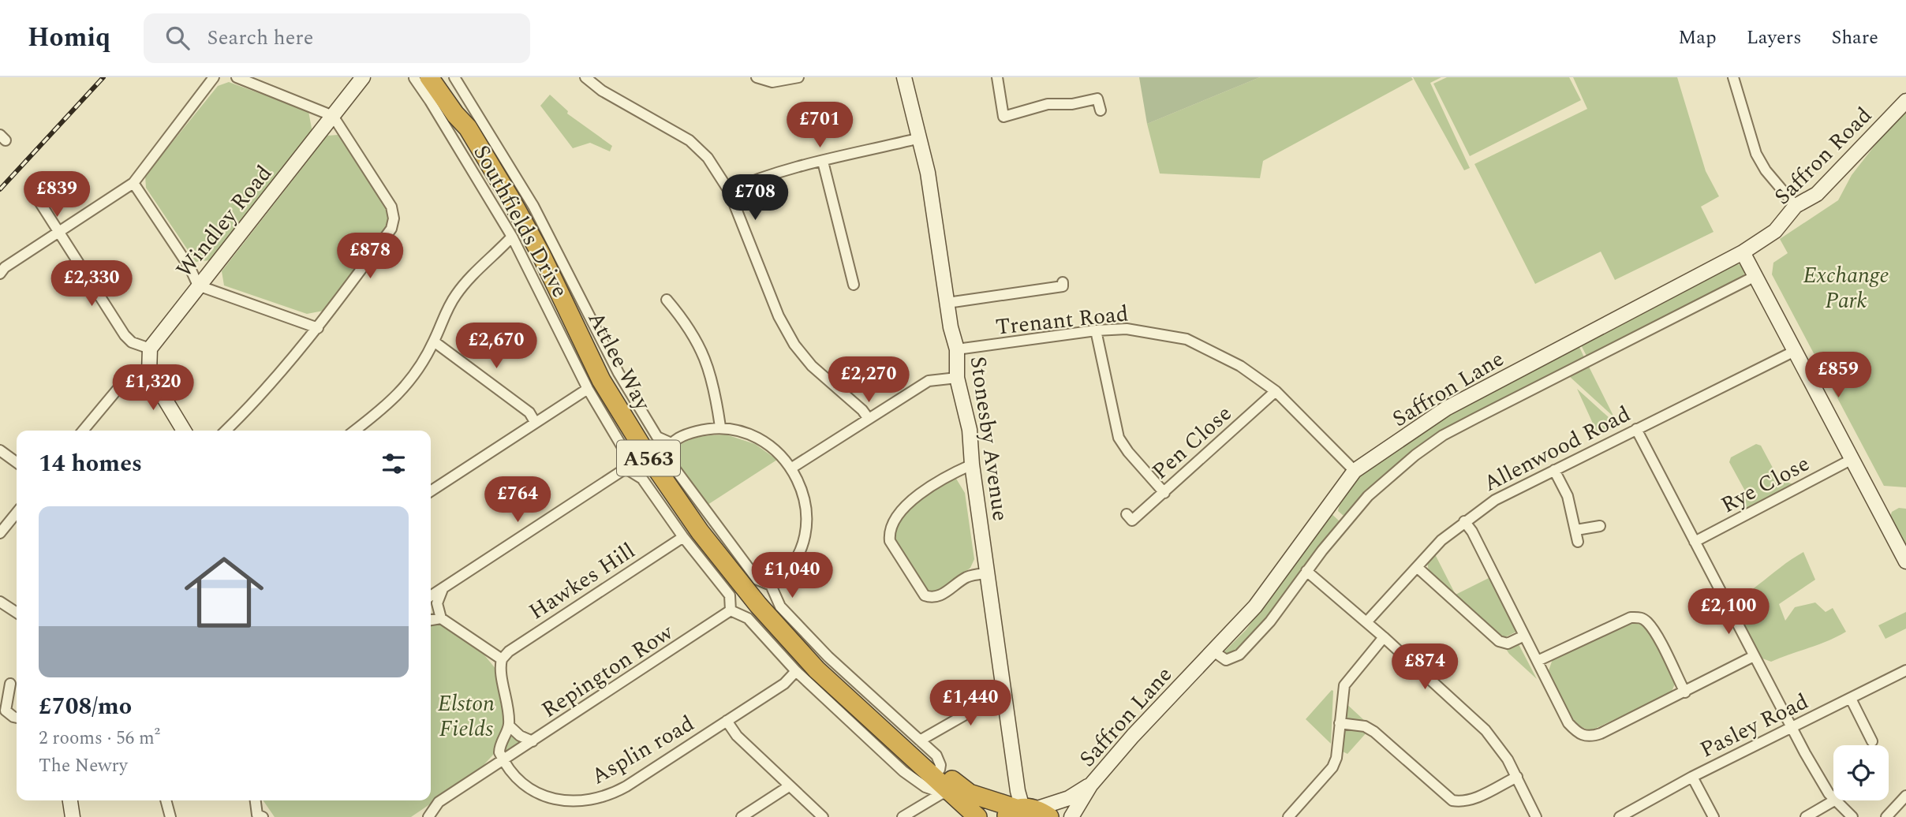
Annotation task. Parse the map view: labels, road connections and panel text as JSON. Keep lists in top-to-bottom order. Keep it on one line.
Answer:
{"streets":{"highway":["Attlee Way","A563"],"main road":["Saffron Road","Windley Road","Saffron Lane","Stonesby Avenue"],"street":["Southfields Drive","Trenant Road","Pen Close","Allenwood Road","Rye Close","Hawkes Hill","Repington Row","Pasley Road","Asplin road"]},"crossings":[["Saffron Road","Saffron Lane"],["Southfields Drive","Attlee Way"],["Trenant Road","Saffron Lane"],["Trenant Road","Stonesby Avenue"],["Trenant Road","Pen Close"],["Attlee Way","Saffron Lane"],["Attlee Way","Stonesby Avenue"],["Saffron Lane","Stonesby Avenue"],["Repington Row","Asplin road"]],"parks":["Exchange Park","Elston Fields"],"page":{"header":"Homiq","search":"Search here","nav":["Map","Layers","Share"],"price":["£701","£839","£708","£878","£2,330","£2,670","£859","£2,270","£1,320","£764","£1,040","£2,100","£874","£1,440"],"heading":"14 homes","list":[{"name":"£708/mo","note":"2 rooms · 56 m² · The Newry"}]}}
